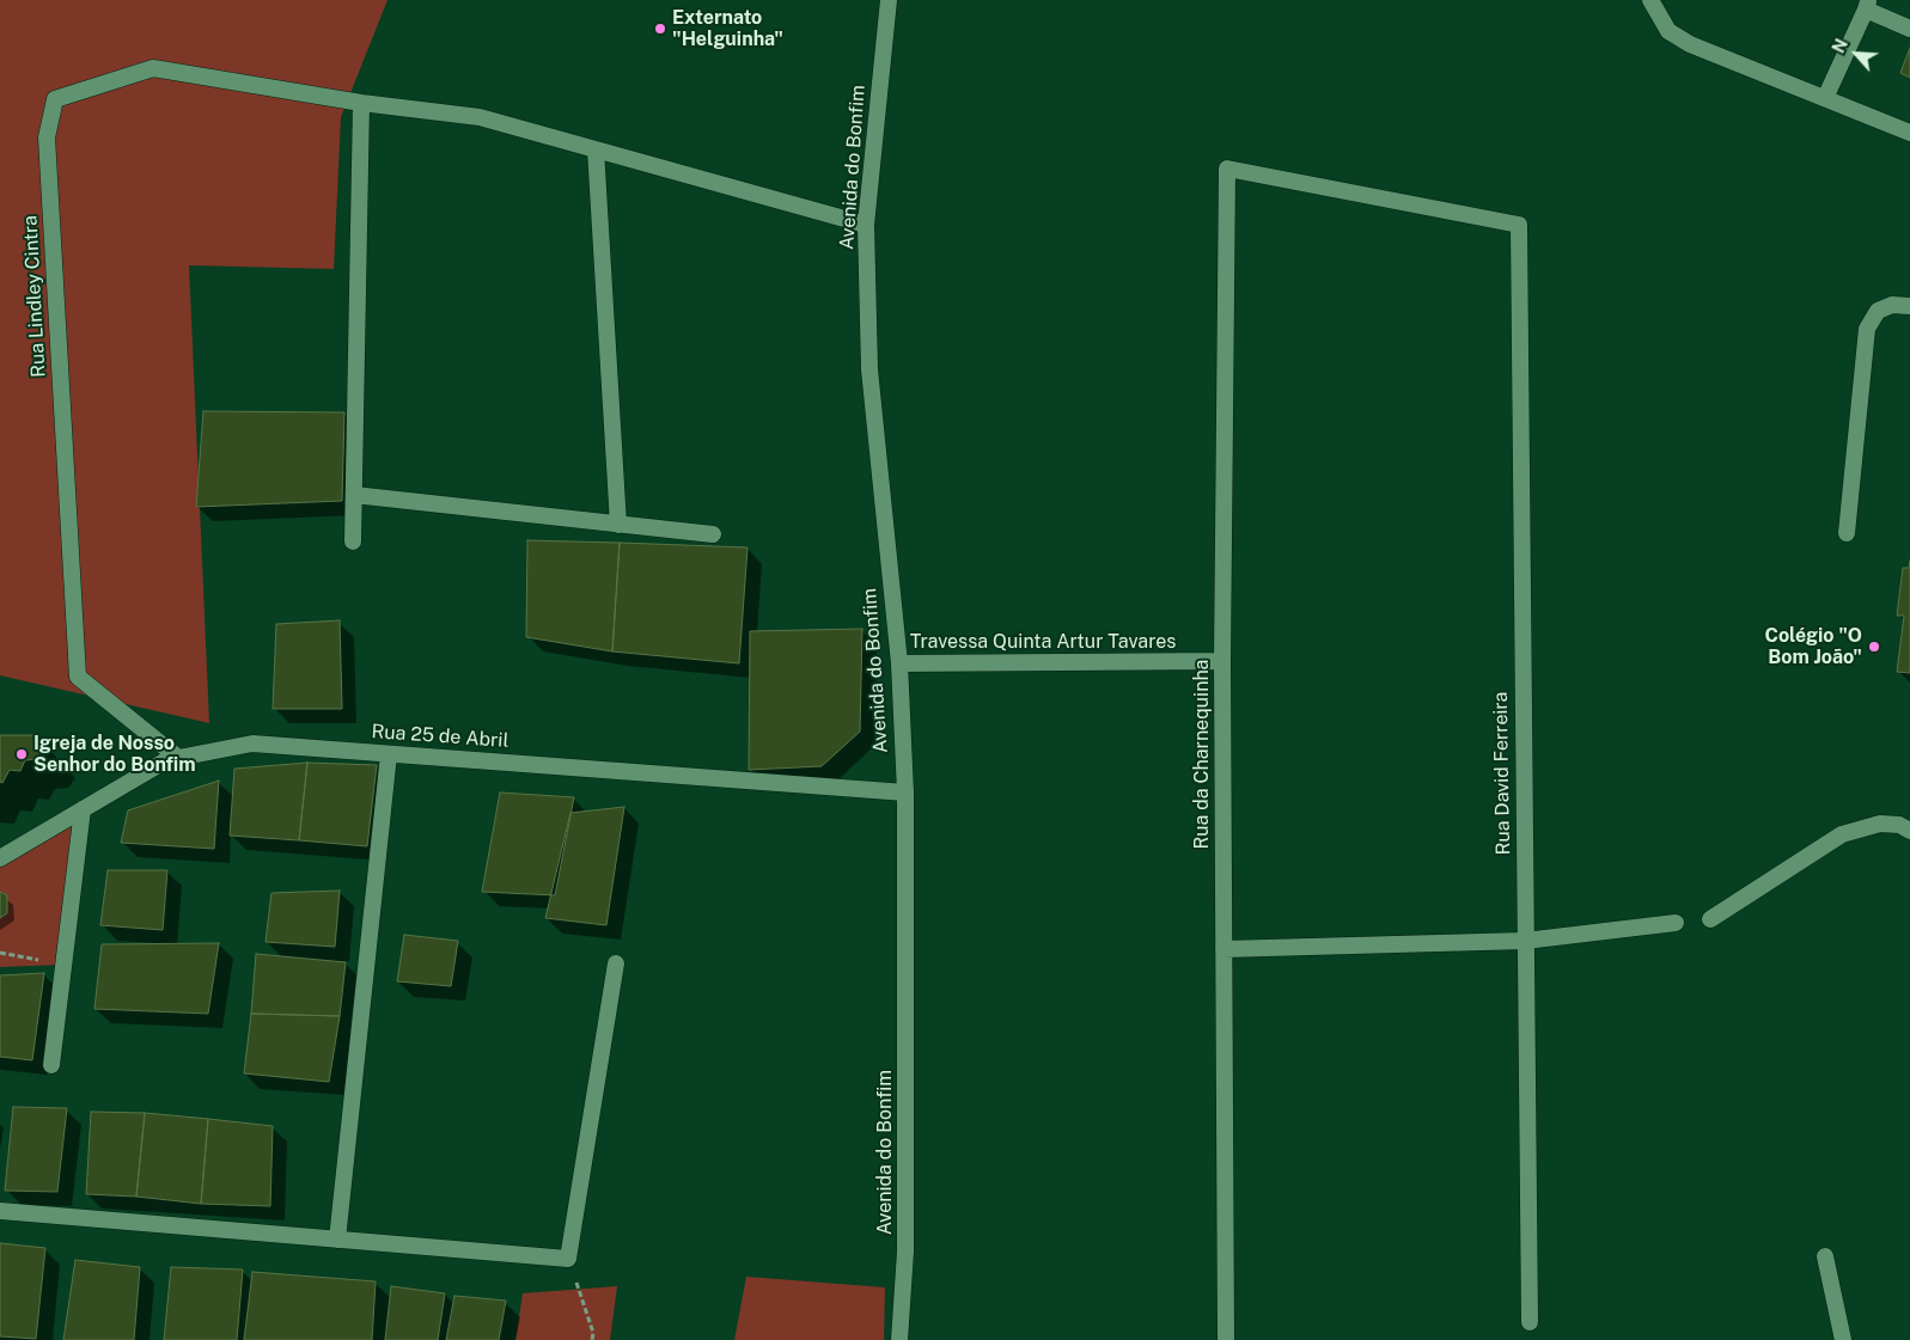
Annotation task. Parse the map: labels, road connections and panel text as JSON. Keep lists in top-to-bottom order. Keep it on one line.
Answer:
{"streets":{"street":["Avenida do Bonfim","Rua Lindley Cintra","Travessa Quinta Artur Tavares","Rua 25 de Abril","Rua da Charnequinha","Rua David Ferreira"]},"crossings":[["Avenida do Bonfim","Travessa Quinta Artur Tavares"],["Avenida do Bonfim","Rua 25 de Abril"],["Rua Lindley Cintra","Rua 25 de Abril"],["Travessa Quinta Artur Tavares","Rua da Charnequinha"],["Rua da Charnequinha","Rua David Ferreira"]],"places":["Externato \"Helguinha\"","Colégio \"O Bom João\"","Igreja de Nosso Senhor do Bonfim"],"north":"top left"}
